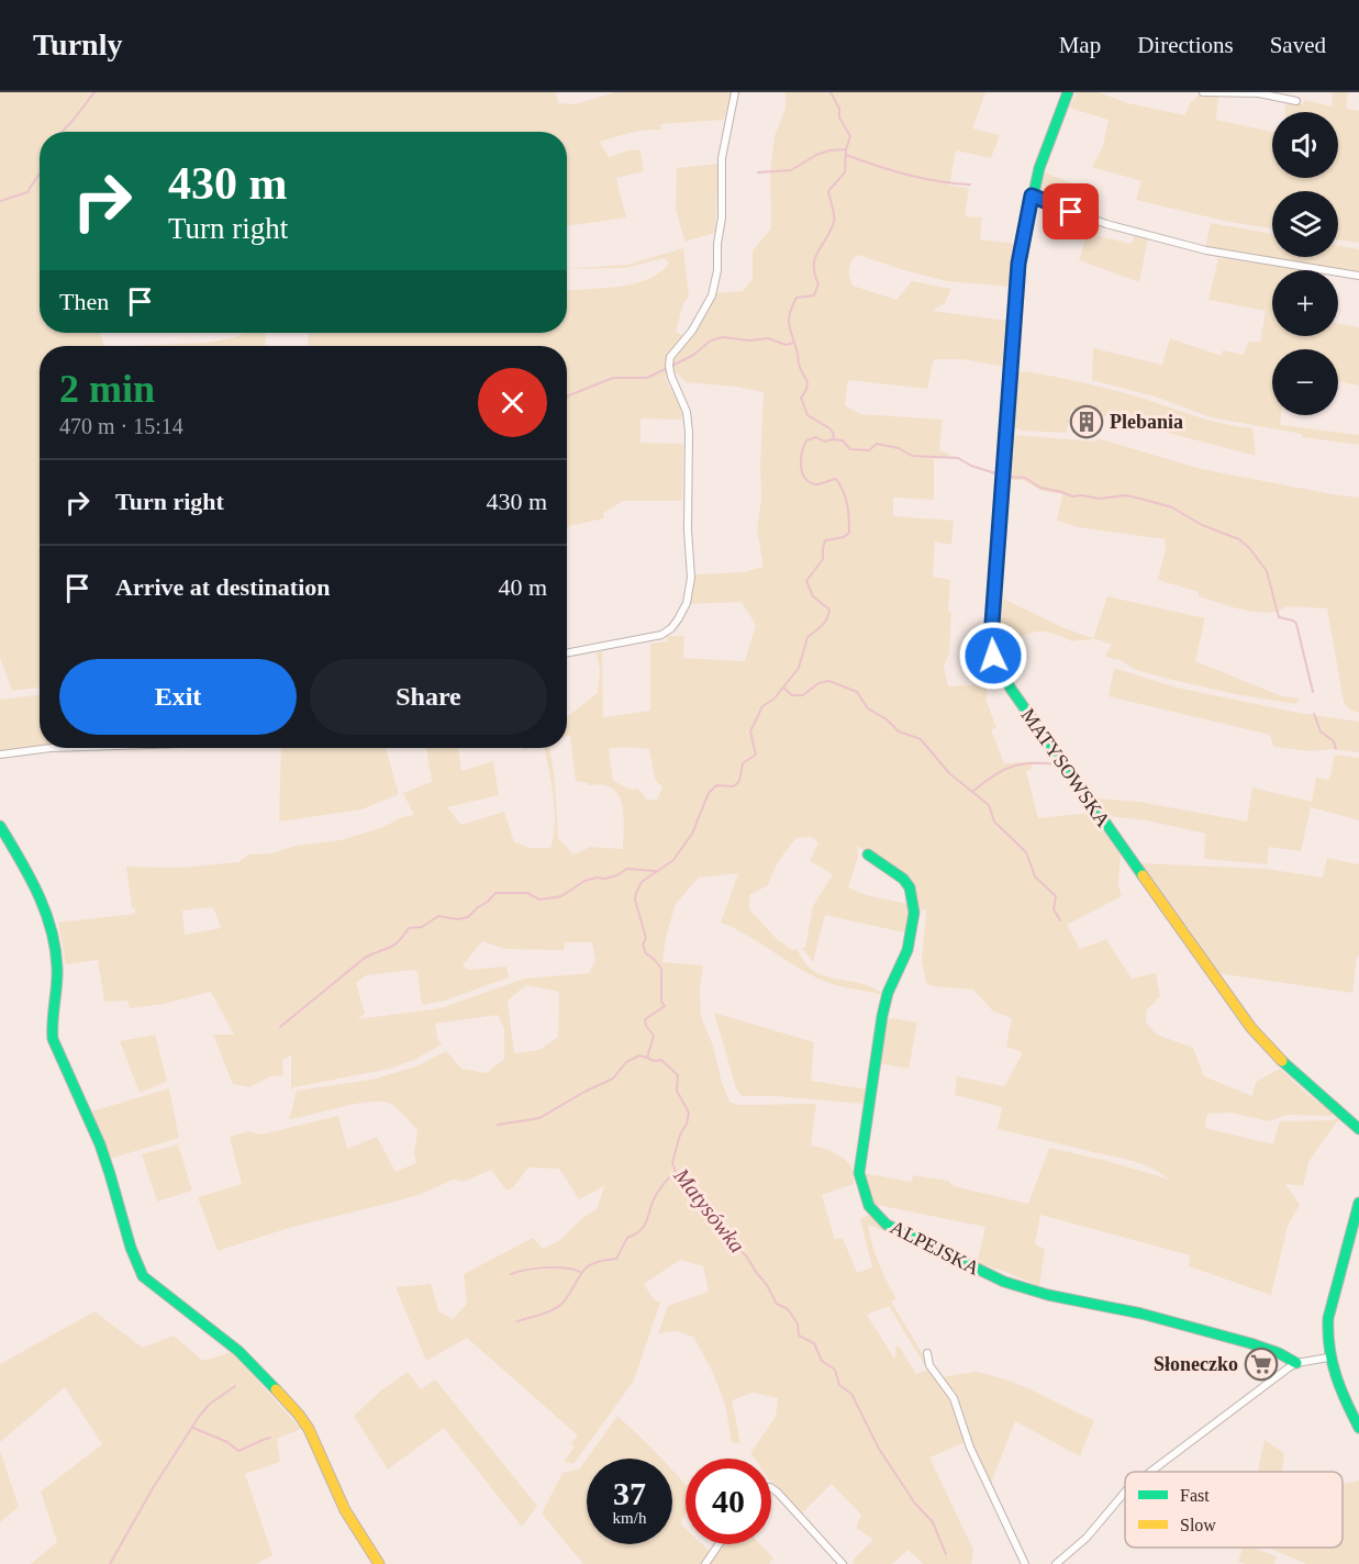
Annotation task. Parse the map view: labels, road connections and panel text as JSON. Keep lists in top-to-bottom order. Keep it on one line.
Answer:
{"streets":{"street":["MATYSOWSKA","ALPEJSKA"]},"water":["Matysówka"],"places":{"building":["Plebania"],"supermarket":["Słoneczko"]},"legend":["Fast","Slow"],"page":{"header":"Turnly","nav":["Map","Directions","Saved"],"map_buttons":["+","−"],"turn":["430 m","Turn right"],"then":"Then","heading":["2 min","470 m · 15:14"],"list":[{"name":"Turn right","value":"430 m"},{"name":"Arrive at destination","value":"40 m"}],"buttons":["Exit","Share"],"speed":"37 km/h","limit":"40"}}
